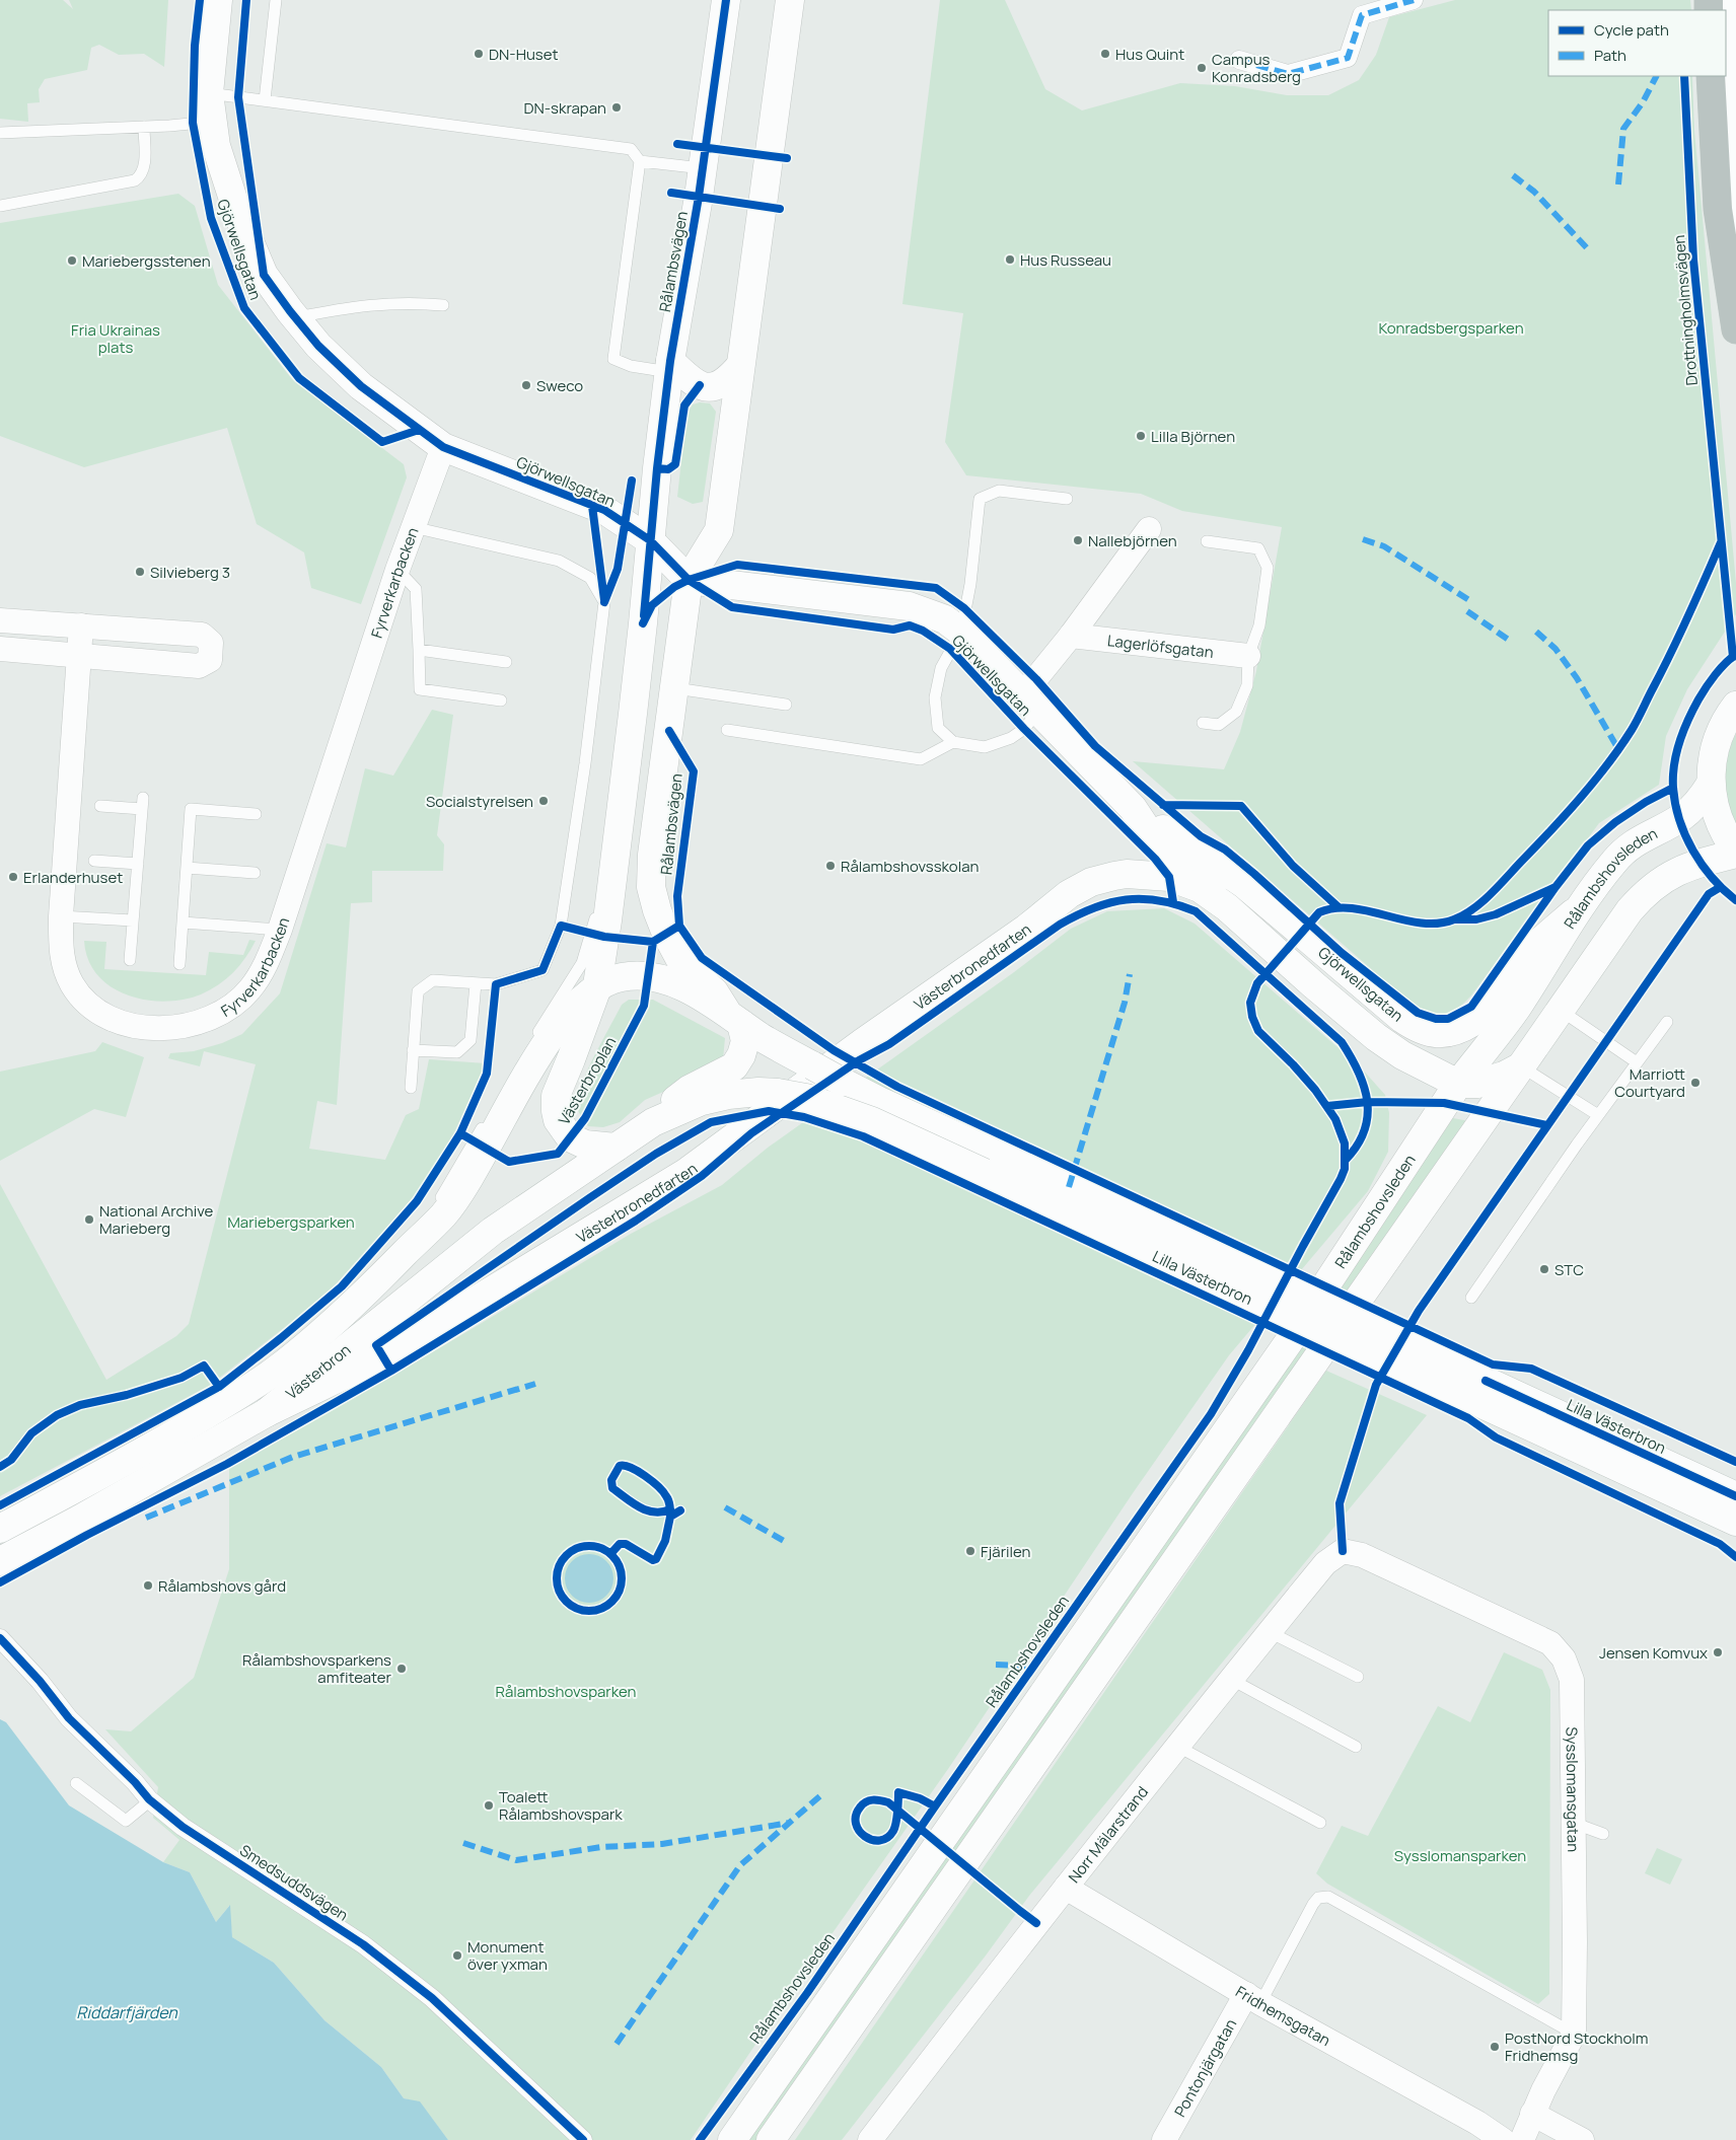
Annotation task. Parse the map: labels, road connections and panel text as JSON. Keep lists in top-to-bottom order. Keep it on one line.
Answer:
{"streets":{"main road":["Gjörwellsgatan","Rålambsvägen","Rålambshovsleden","Västerbronedfarten","Västerbroplan","Lilla Västerbron","Västerbron"],"street":["Fyrverkarbacken","Lagerlöfsgatan","Sysslomansgatan","Norr Mälarstrand","Smedsuddsvägen","Fridhemsgatan","Pontonjärgatan"],"cycle path":["Drottningholmsvägen"]},"crossings":[["Gjörwellsgatan","Rålambsvägen"],["Gjörwellsgatan","Fyrverkarbacken"],["Gjörwellsgatan","Rålambshovsleden"],["Gjörwellsgatan","Västerbronedfarten"],["Rålambsvägen","Västerbroplan"],["Rålambsvägen","Lilla Västerbron"],["Rålambsvägen","Västerbron"],["Västerbronedfarten","Västerbron"],["Västerbroplan","Västerbron"],["Sysslomansgatan","Norr Mälarstrand"],["Norr Mälarstrand","Fridhemsgatan"],["Fridhemsgatan","Pontonjärgatan"]],"water":["Riddarfjärden"],"parks":["Konradsbergsparken","Fria Ukrainas plats","Mariebergsparken","Rålambshovsparken","Sysslomansparken"],"places":["DN-Huset","Hus Quint","Campus Konradsberg","DN-skrapan","Hus Russeau","Mariebergsstenen","Sweco","Lilla Björnen","Nallebjörnen","Silvieberg 3","Socialstyrelsen","Rålambshovsskolan","Erlanderhuset","Marriott Courtyard","National Archive Marieberg","STC","Fjärilen","Rålambshovs gård","Jensen Komvux","Rålambshovsparkens amfiteater","Toalett Rålambshovspark","Monument över yxman","PostNord Stockholm Fridhemsg"],"legend":["Cycle path","Path"]}
